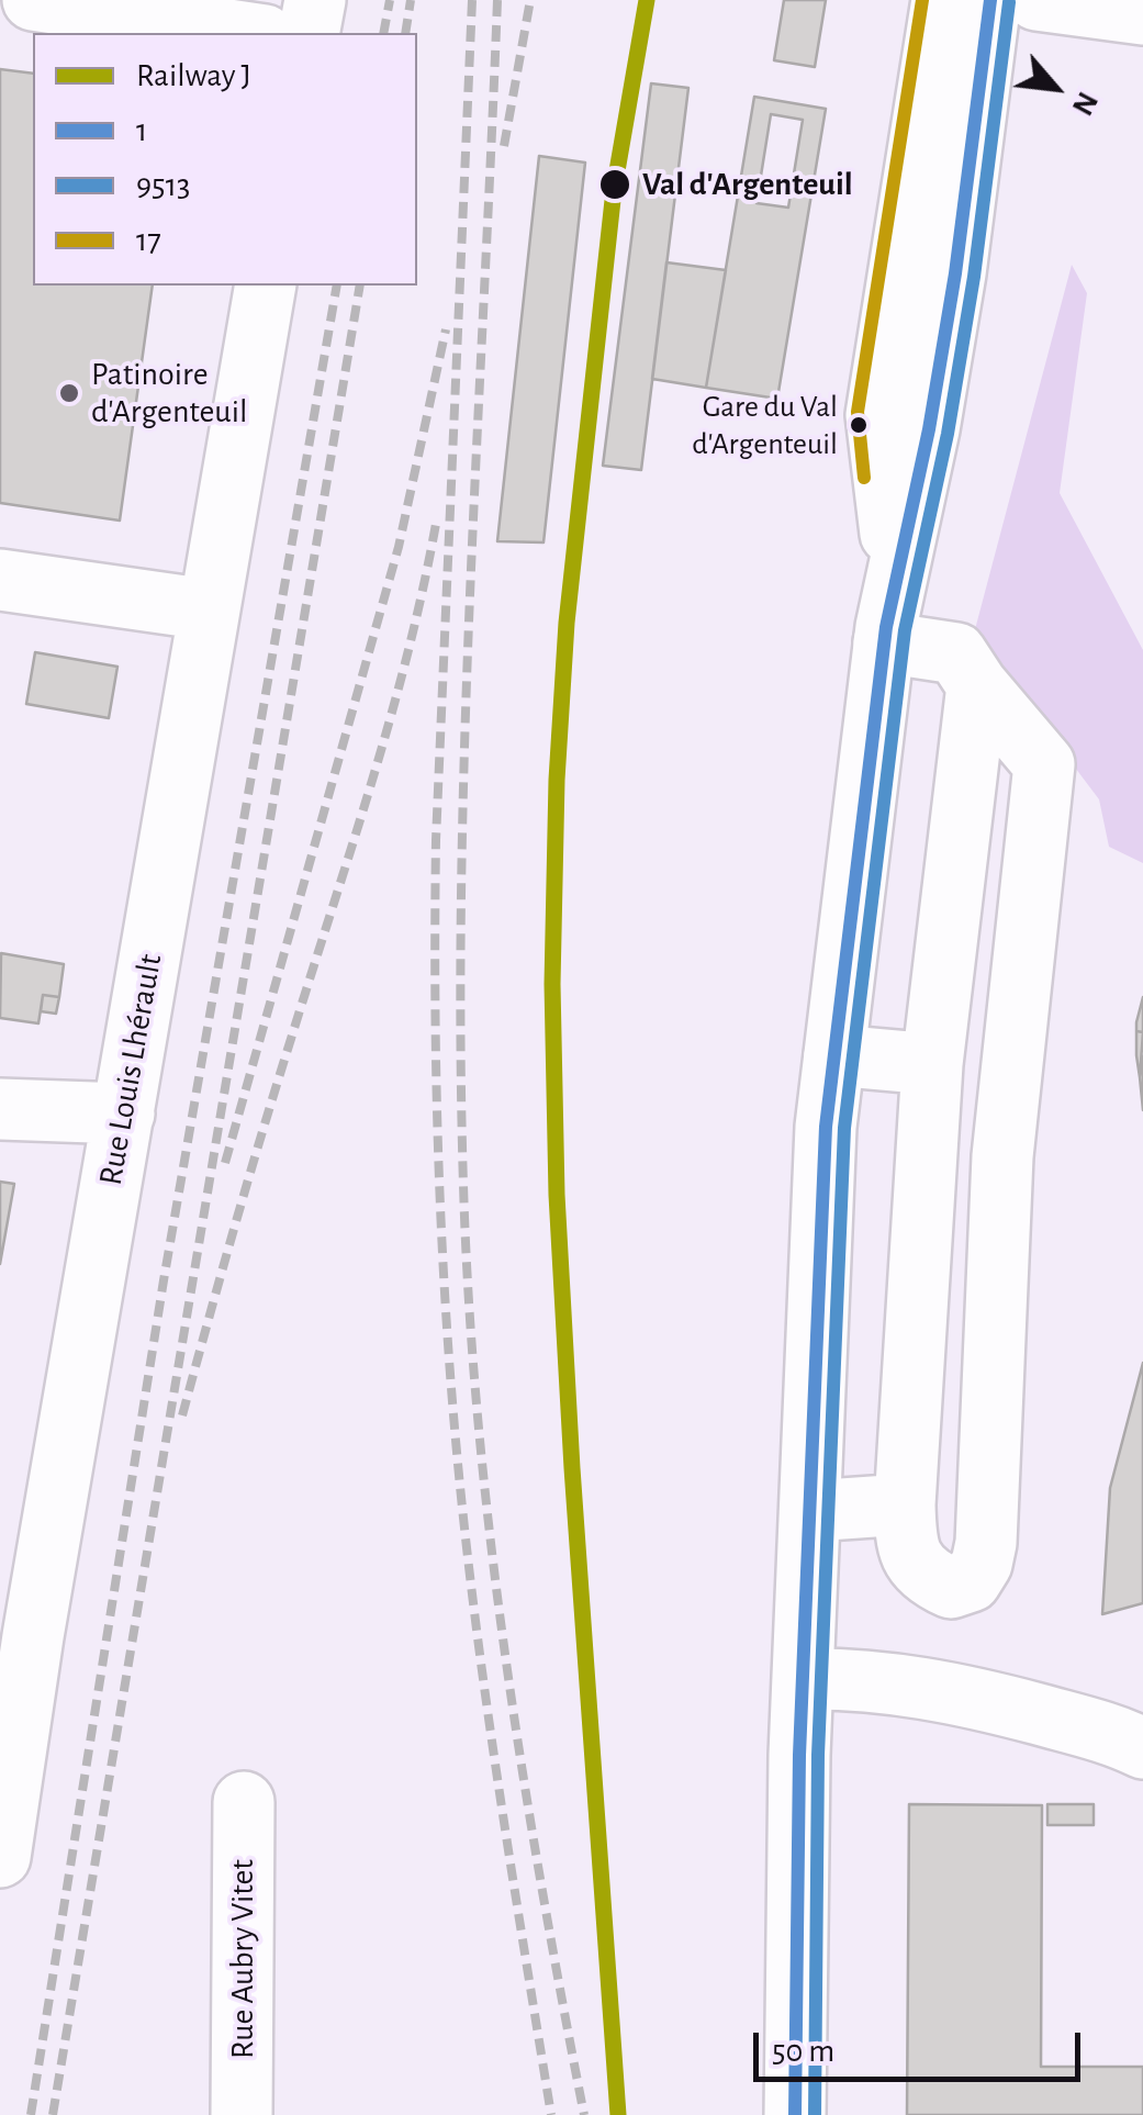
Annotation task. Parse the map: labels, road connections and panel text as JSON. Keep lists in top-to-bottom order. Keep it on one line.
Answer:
{"streets":{"main road":["Rue Louis Lhérault","Rue Aubry Vitet"]},"places":["Val d'Argenteuil","Patinoire d'Argenteuil","Gare du Val d'Argenteuil"],"lines":["rail line J","transit line 1","transit line 17","transit line 9513"],"legend":["Railway J","1","9513","17"],"scale_bar":"50 m","north":"bottom right"}
